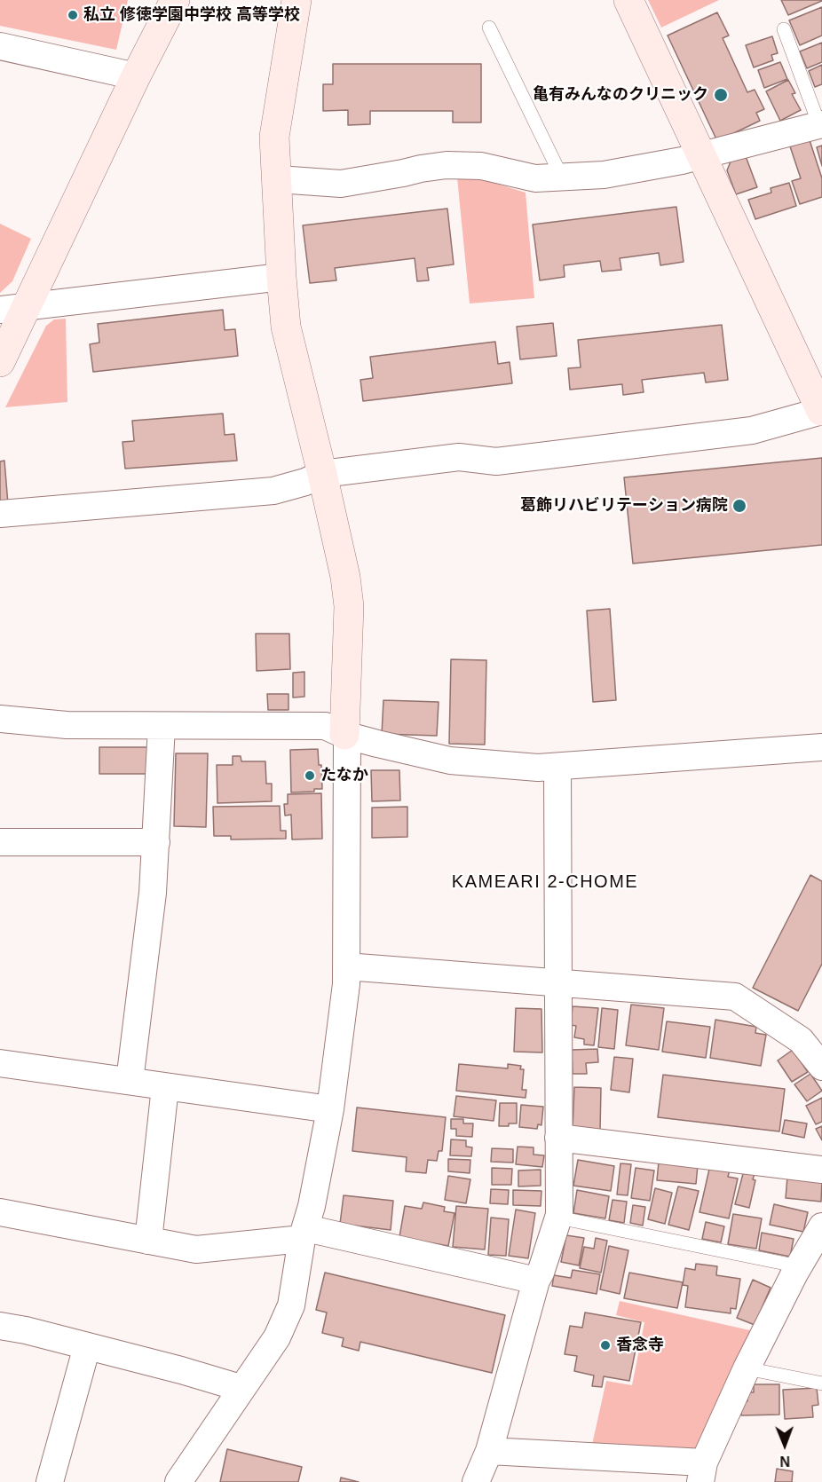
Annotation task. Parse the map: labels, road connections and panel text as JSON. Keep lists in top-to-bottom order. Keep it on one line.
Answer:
{"districts":["KAMEARI 2-CHOME"],"places":["私立 修徳学園中学校 高等学校","亀有みんなのクリニック","葛飾リハビリテーション病院","たなか","香念寺"],"north":"bottom"}
